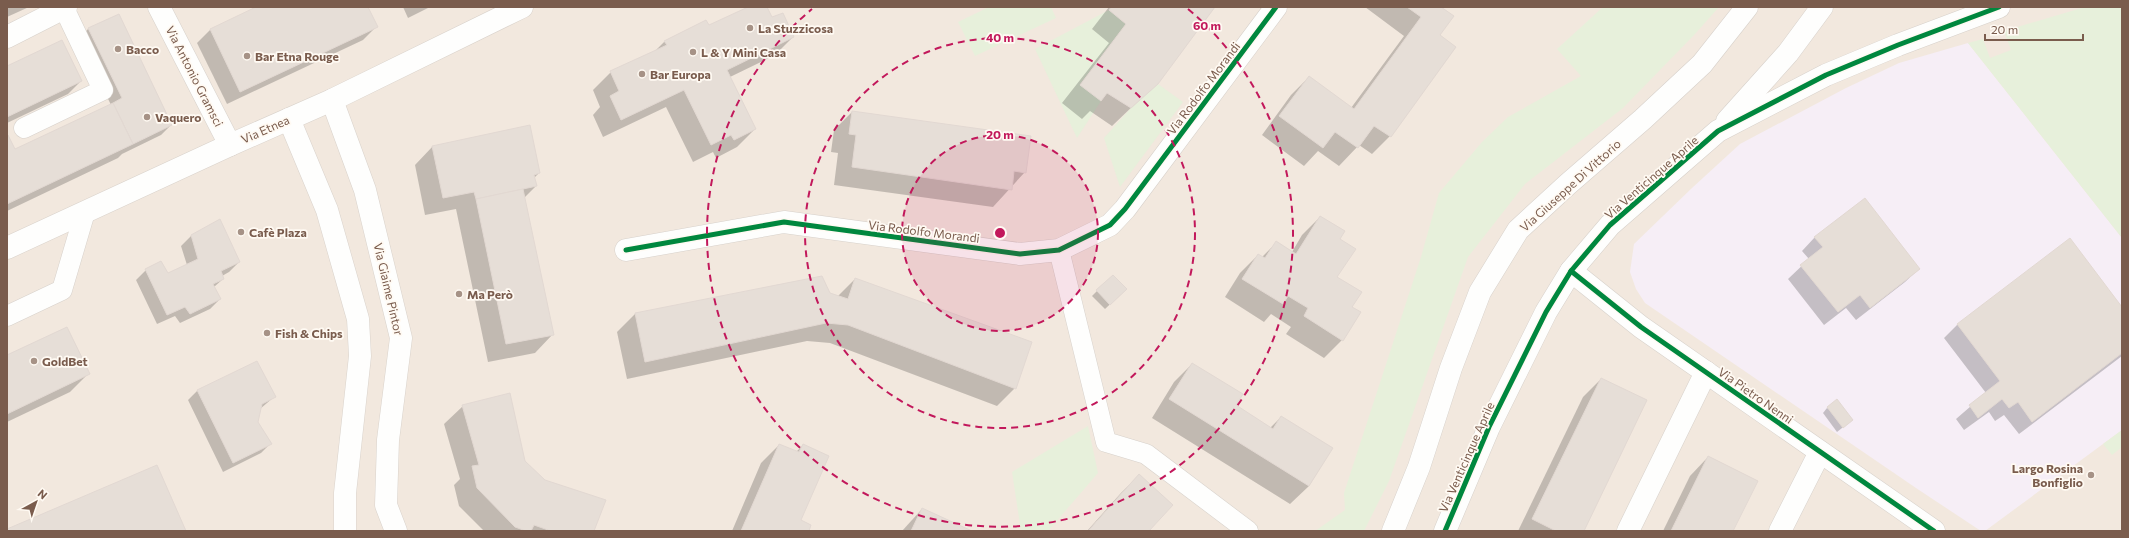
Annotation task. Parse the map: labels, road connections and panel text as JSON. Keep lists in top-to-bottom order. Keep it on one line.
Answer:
{"streets":{"street":["Via Antonio Gramsci","Via Rodolfo Morandi","Via Etnea","Via Venticinque Aprile","Via Giuseppe Di Vittorio","Via Giaime Pintor","Via Pietro Nenni"]},"crossings":[["Via Antonio Gramsci","Via Etnea"],["Via Etnea","Via Giaime Pintor"],["Via Venticinque Aprile","Via Pietro Nenni"]],"places":["La Stuzzicosa","Bacco","L & Y Mini Casa","Bar Etna Rouge","Bar Europa","Vaquero","Cafè Plaza","Ma Però","Fish & Chips","GoldBet","Largo Rosina Bonfiglio"],"scale_bar":"20 m","north":"top right","rings":["60 m","40 m","20 m"]}
